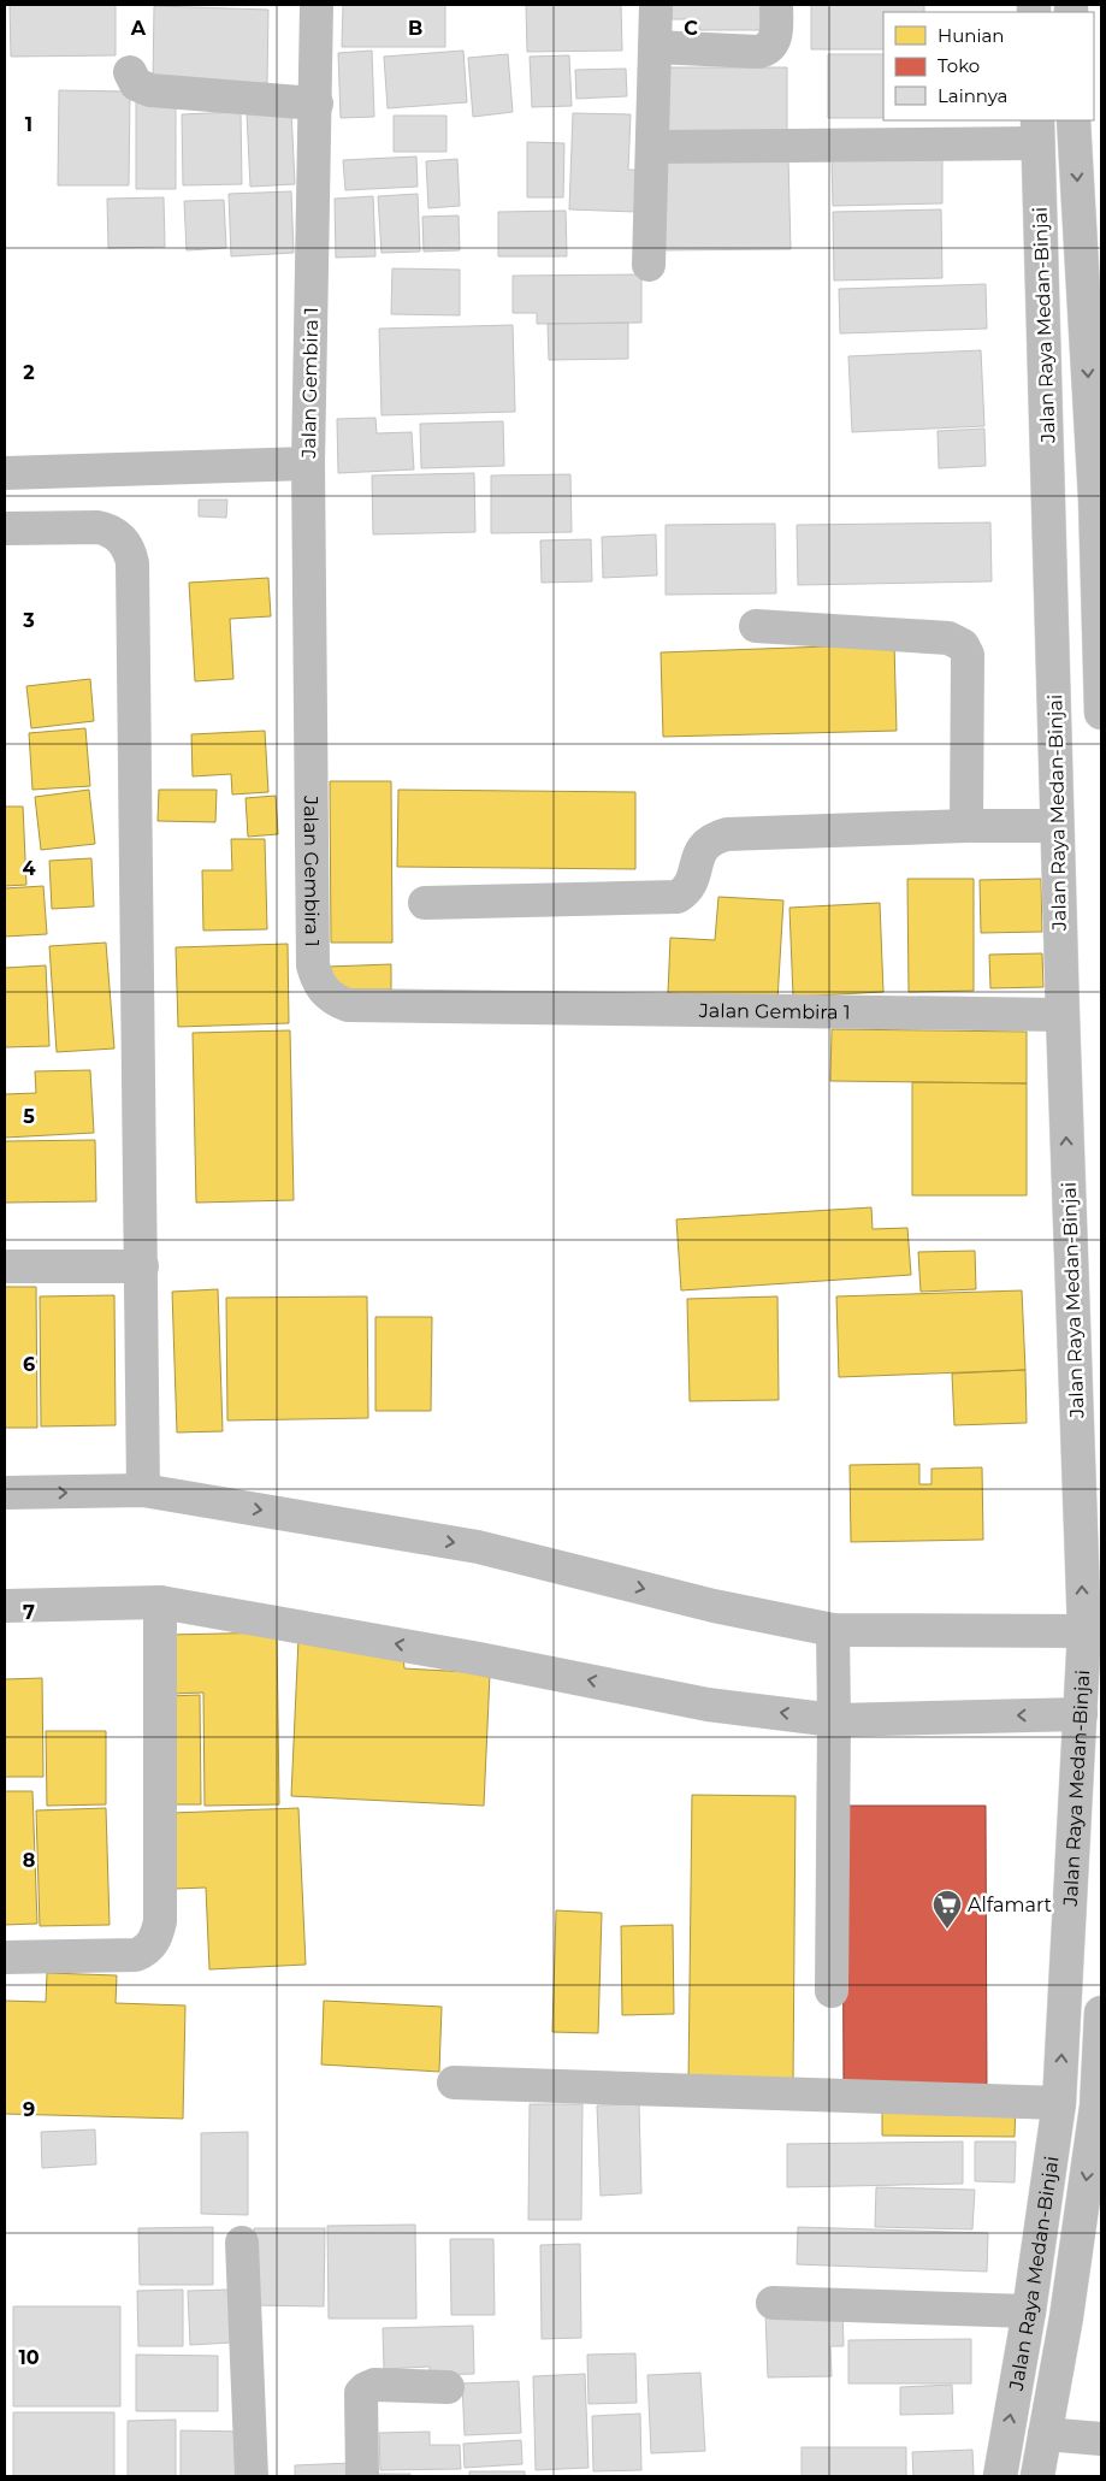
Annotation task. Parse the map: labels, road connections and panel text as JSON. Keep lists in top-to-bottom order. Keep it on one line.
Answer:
{"streets":{"main road":["Jalan Raya Medan-Binjai","Jalan Gembira 1"]},"crossings":[["Jalan Raya Medan-Binjai","Jalan Gembira 1"]],"places":{"supermarket":["Alfamart"]},"legend":["Hunian","Toko","Lainnya"],"grid":{"columns":["A","B","C"],"rows":["1","2","3","4","5","6","7","8","9","10"]}}
